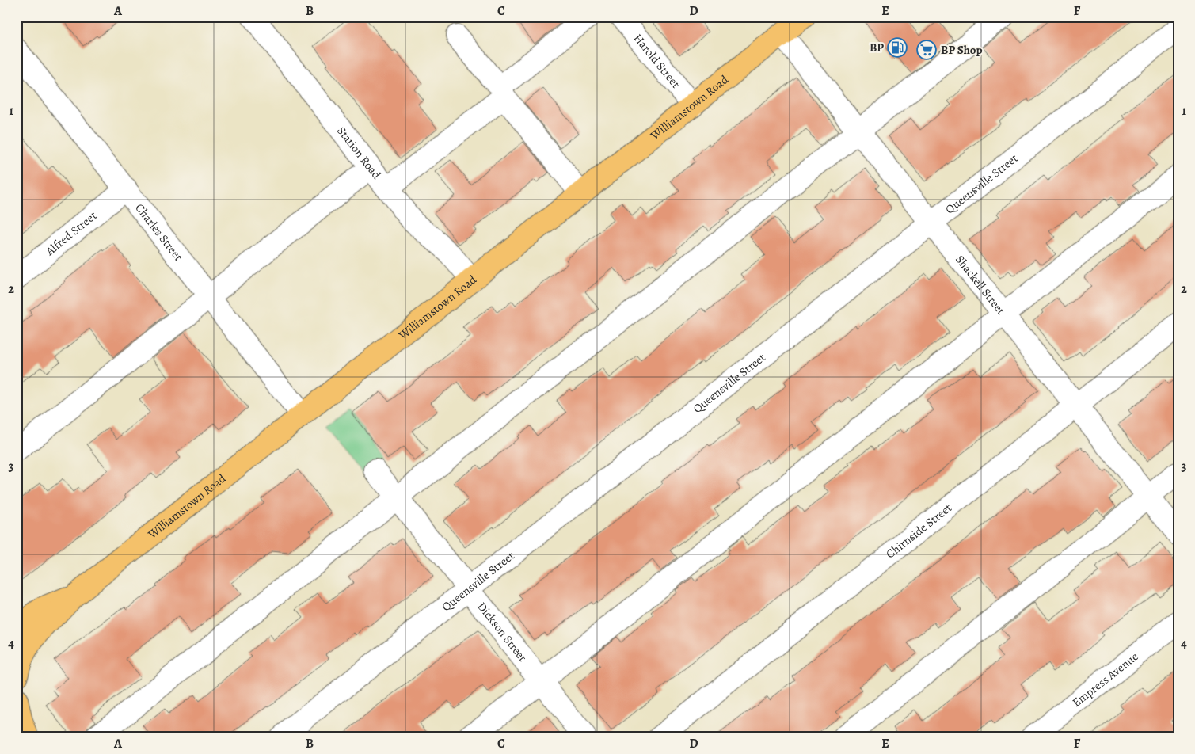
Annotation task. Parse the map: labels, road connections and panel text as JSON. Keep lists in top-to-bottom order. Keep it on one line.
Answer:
{"streets":{"main road":["Williamstown Road"],"street":["Harold Street","Station Road","Queensville Street","Charles Street","Alfred Street","Shackell Street","Chirnside Street","Dickson Street","Empress Avenue"]},"crossings":[["Harold Street","Williamstown Road"],["Williamstown Road","Station Road"],["Williamstown Road","Charles Street"],["Williamstown Road","Shackell Street"],["Queensville Street","Shackell Street"],["Queensville Street","Dickson Street"],["Charles Street","Alfred Street"],["Shackell Street","Chirnside Street"]],"places":{"fuel station":["BP"],"supermarket":["BP Shop"]},"grid":{"columns":["A","B","C","D","E","F"],"rows":["1","2","3","4"]}}
